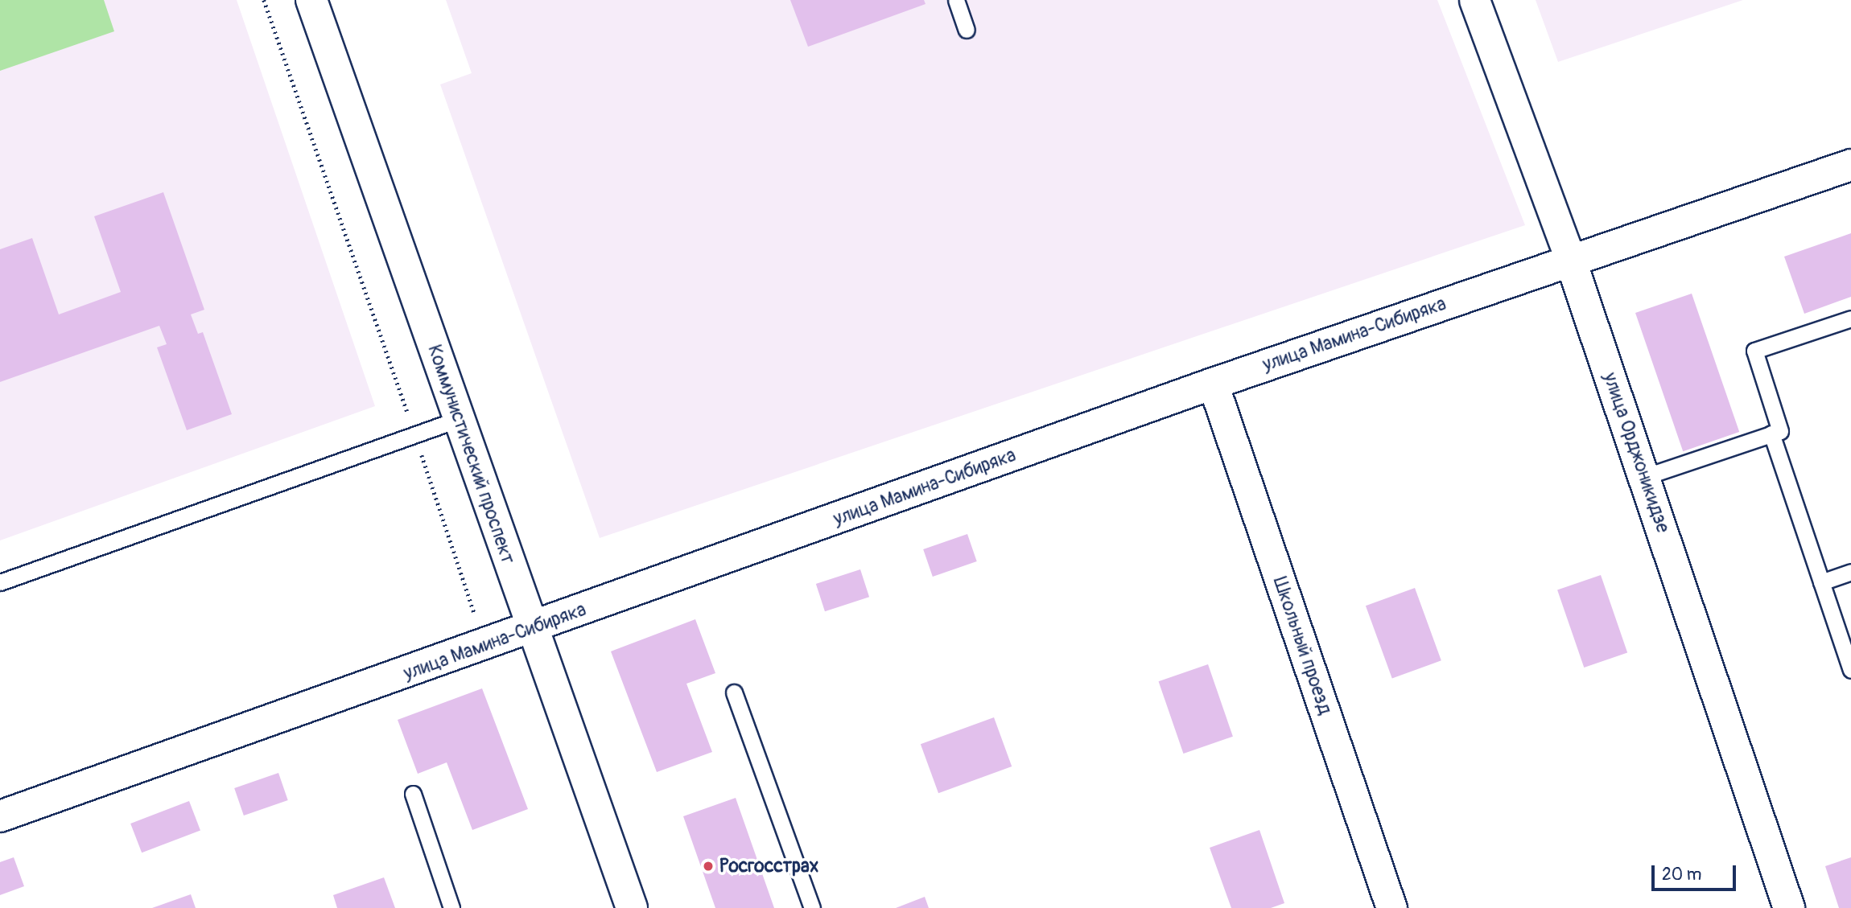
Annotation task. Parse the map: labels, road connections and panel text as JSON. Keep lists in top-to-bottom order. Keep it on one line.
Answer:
{"streets":{"main road":["улица Мамина-Сибиряка","улица Орджоникидзе","Коммунистический проспект"],"street":["Школьный проезд"]},"crossings":[["улица Мамина-Сибиряка","улица Орджоникидзе"],["улица Мамина-Сибиряка","Коммунистический проспект"],["улица Мамина-Сибиряка","Школьный проезд"]],"places":["Росгосстрах"],"scale_bar":"20 m"}
